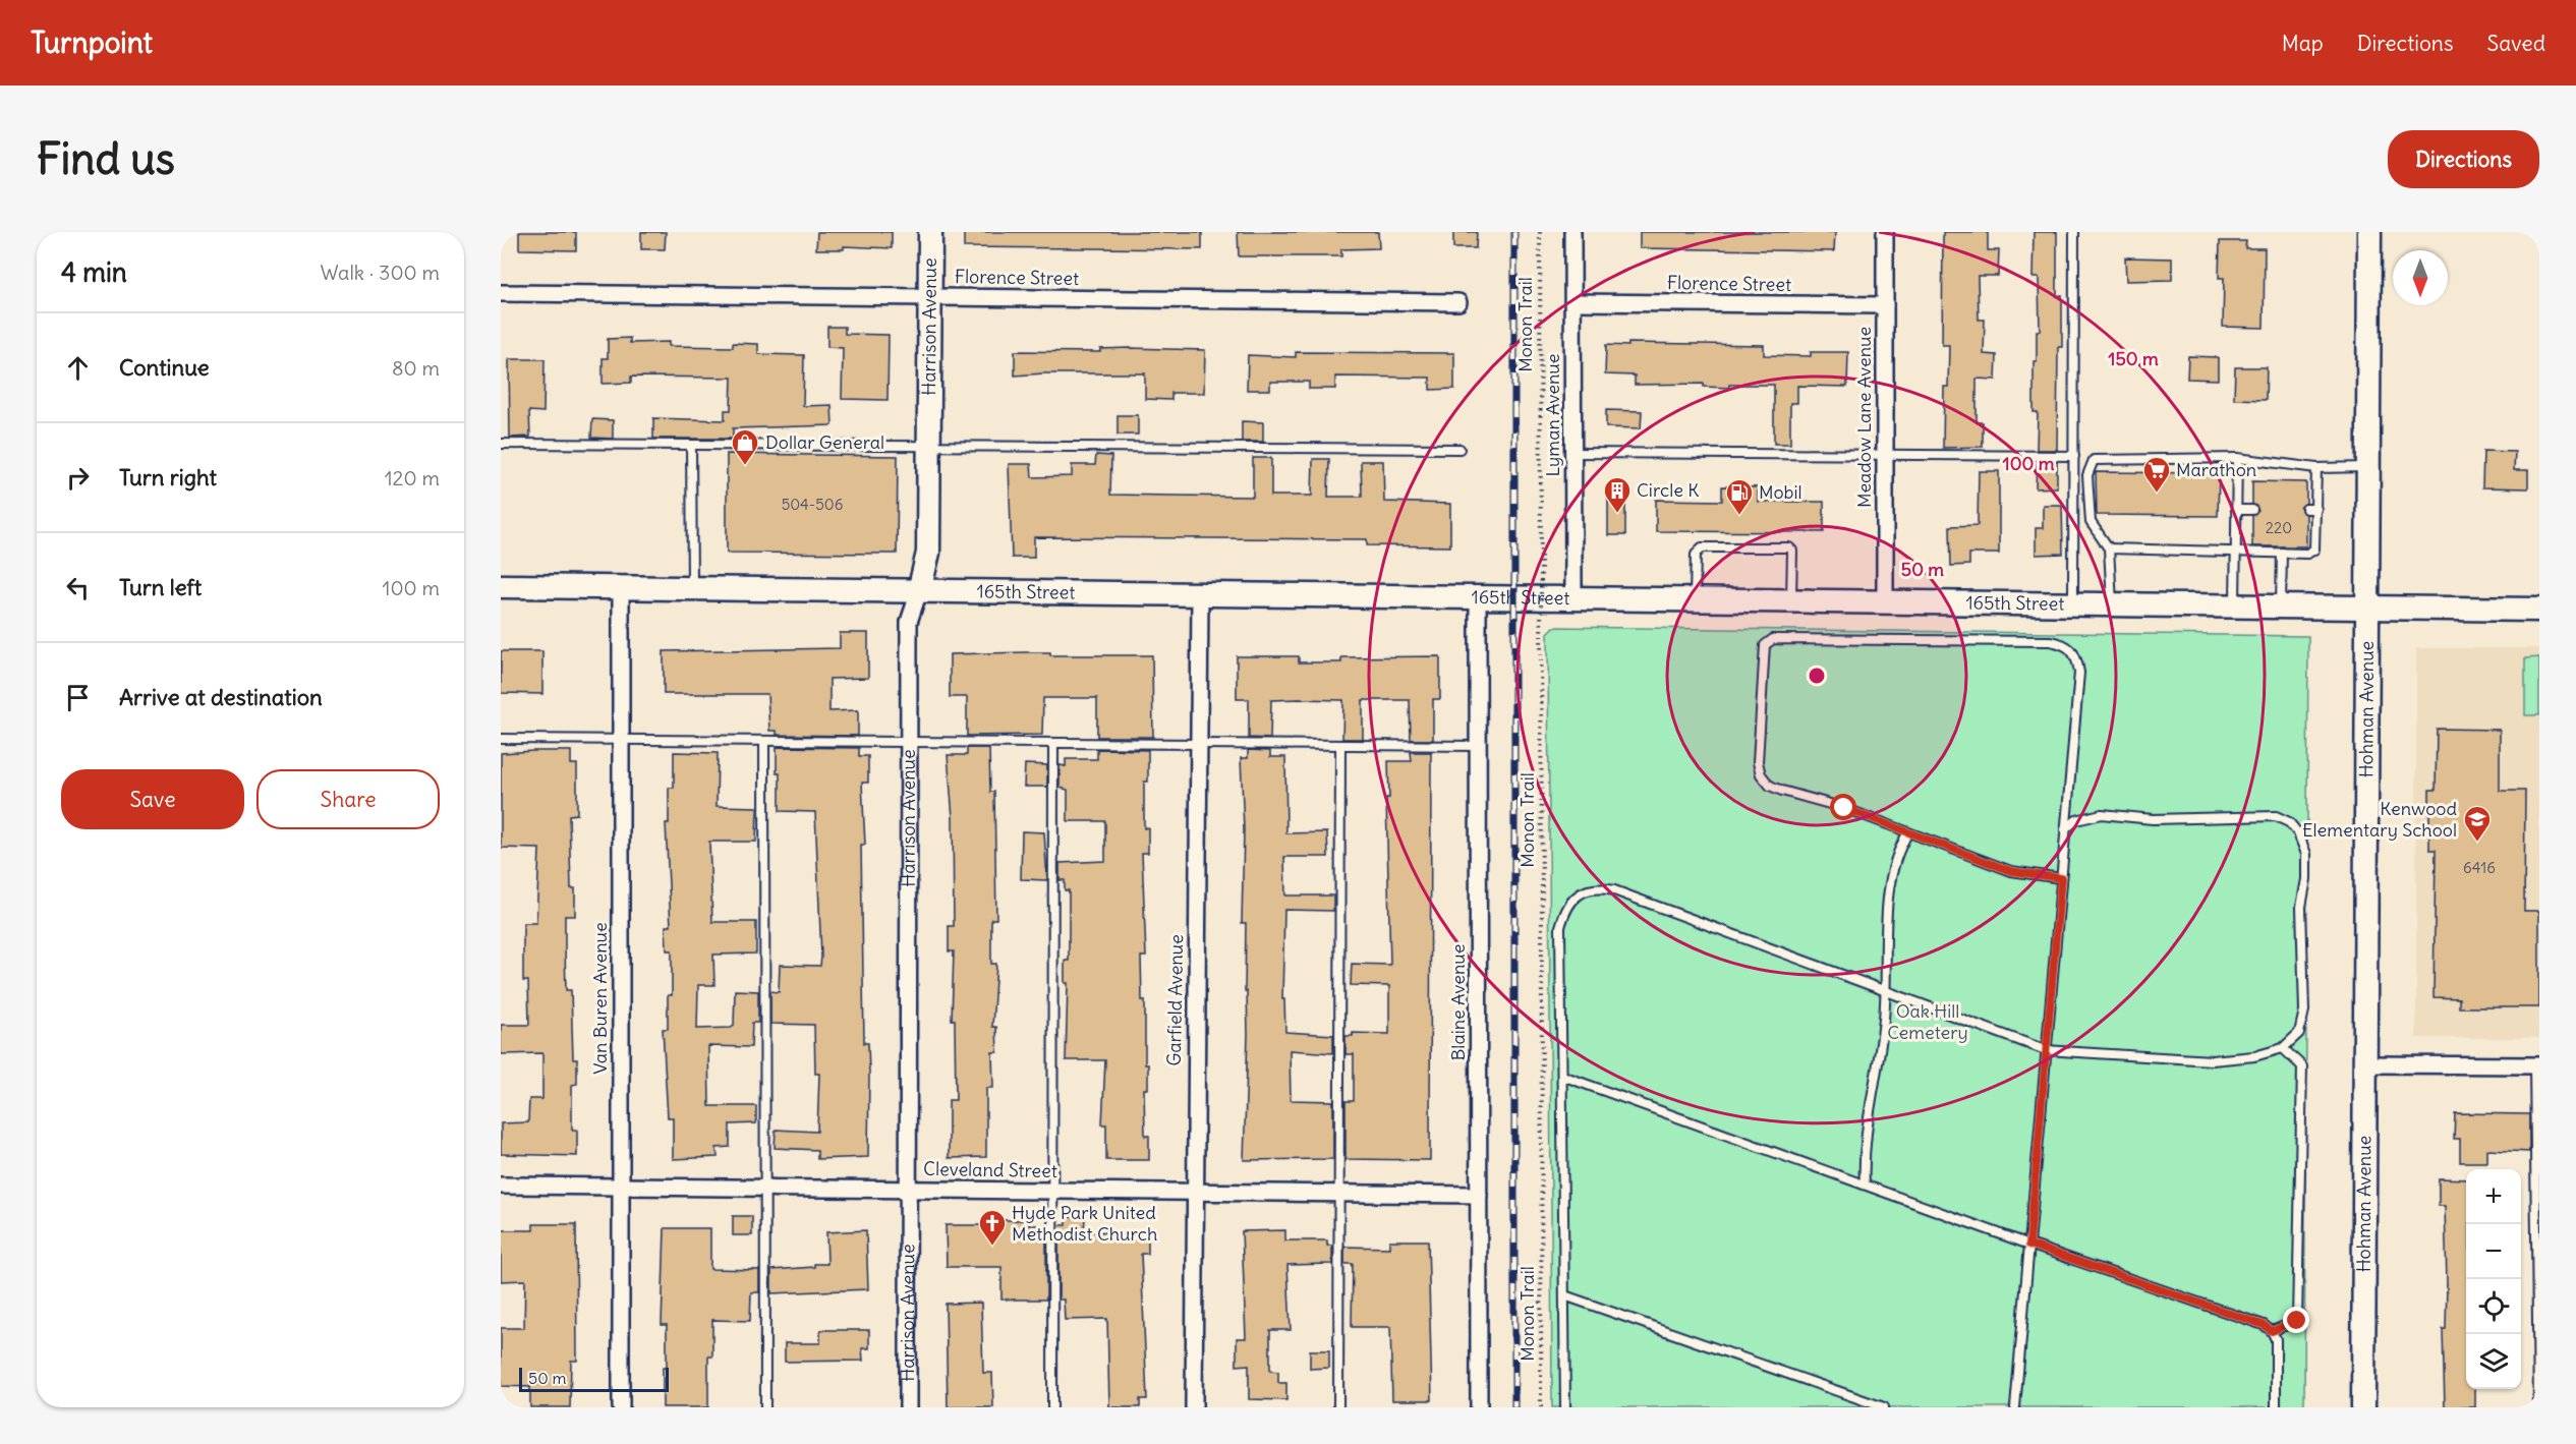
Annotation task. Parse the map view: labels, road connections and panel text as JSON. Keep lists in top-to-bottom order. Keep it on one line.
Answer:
{"streets":{"main road":["Harrison Avenue","165th Street","Hohman Avenue"],"street":["Florence Street","Lyman Avenue","Meadow Lane Avenue","Van Buren Avenue","Garfield Avenue","Blaine Avenue","Cleveland Street"],"path":["Monon Trail"]},"crossings":[["Florence Street","Harrison Avenue"],["Florence Street","Lyman Avenue"],["Florence Street","Meadow Lane Avenue"],["Harrison Avenue","165th Street"],["Harrison Avenue","Cleveland Street"],["Lyman Avenue","165th Street"],["Meadow Lane Avenue","165th Street"],["165th Street","Hohman Avenue"],["165th Street","Van Buren Avenue"],["165th Street","Garfield Avenue"],["165th Street","Blaine Avenue"],["Van Buren Avenue","Cleveland Street"],["Garfield Avenue","Cleveland Street"],["Blaine Avenue","Cleveland Street"]],"parks":["Oak Hill Cemetery"],"places":{"shop":["Dollar General"],"supermarket":["Marathon"],"building":["Circle K"],"fuel station":["Mobil"],"school or university":["Kenwood Elementary School"],"church":["Hyde Park United Methodist Church"]},"house_numbers":["504-506","220","6416"],"scale_bar":"50 m","north":"bottom","page":{"header":"Turnpoint","nav":["Map","Directions","Saved"],"buttons":["Directions",["Save","Share"]],"title":"Find us","heading":["4 min","Walk · 300 m"],"list":[["Continue","80 m"],["Turn right","120 m"],["Turn left","100 m"],"Arrive at destination"],"map_buttons":["+","−"],"scale":"50 m"},"rings":["150 m","100 m","50 m"]}
